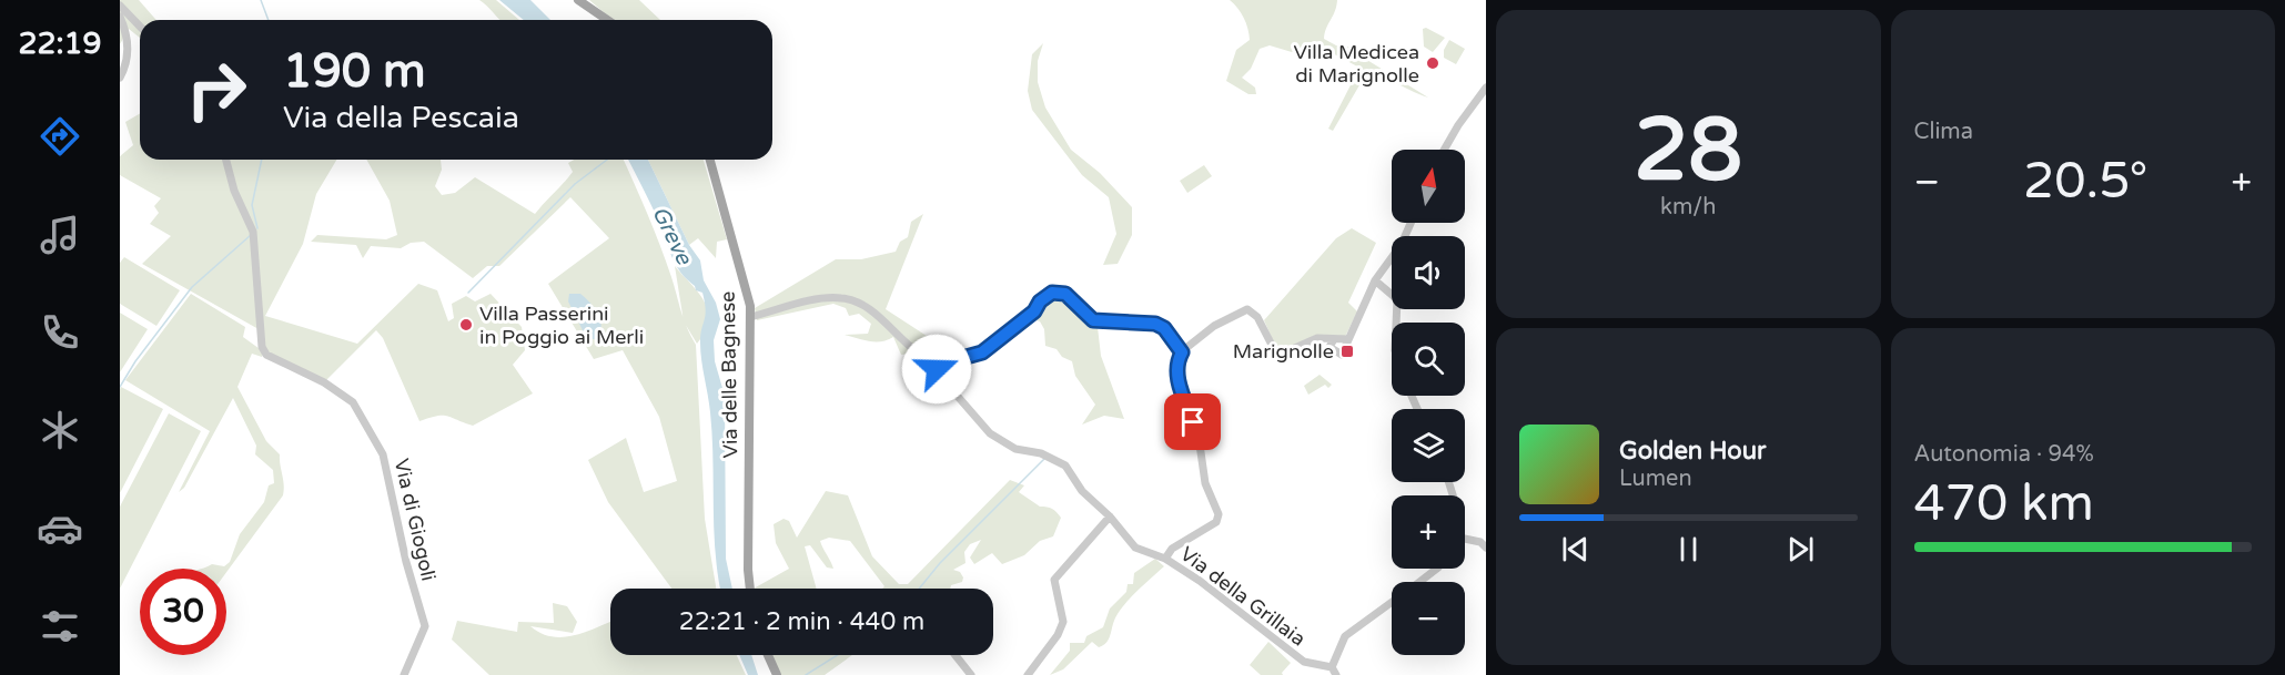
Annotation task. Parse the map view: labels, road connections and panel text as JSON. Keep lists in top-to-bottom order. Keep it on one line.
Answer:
{"streets":{"main road":["Via delle Bagnese"],"street":["Via di Giogoli","Via della Grillaia"]},"water":["Greve"],"places":{"other":["Villa Medicea di Marignolle","Villa Passerini in Poggio ai Merli"],"transit":["Marignolle"]},"north":"top","page":{"tabs":"22:19","tile":[["28","km/h"],"Clima",["Autonomia · 94%","470 km"]],"turn":["190 m","Via della Pescaia"],"map_buttons":["+","−"],"heat":["−","20.5°","+"],"song":["Golden Hour","Lumen"],"limit":"30","trip":"22:21 · 2 min · 440 m"}}
